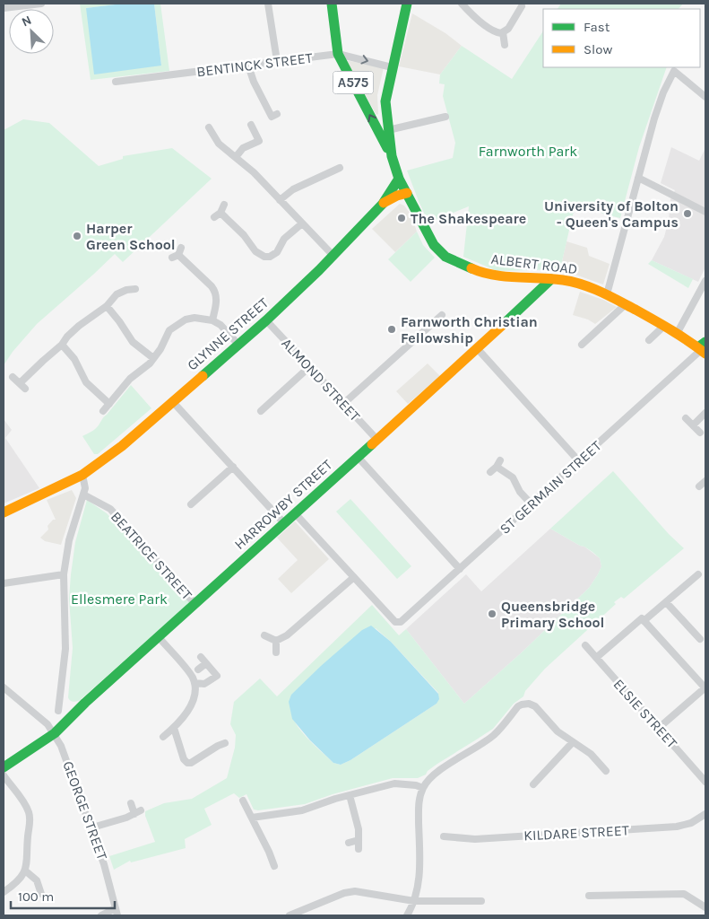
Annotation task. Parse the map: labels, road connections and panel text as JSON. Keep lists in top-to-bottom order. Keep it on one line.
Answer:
{"streets":{"main road":["A575","ALBERT ROAD","GLYNNE STREET","HARROWBY STREET"],"street":["BENTINCK STREET","ALMOND STREET","ST GERMAIN STREET","BEATRICE STREET","ELSIE STREET","GEORGE STREET","KILDARE STREET"]},"crossings":[["BENTINCK STREET","A575"],["A575","ALBERT ROAD"],["A575","GLYNNE STREET"],["ALBERT ROAD","GLYNNE STREET"],["ALBERT ROAD","ST GERMAIN STREET"],["ALBERT ROAD","HARROWBY STREET"],["GLYNNE STREET","ALMOND STREET"],["ALMOND STREET","HARROWBY STREET"],["HARROWBY STREET","BEATRICE STREET"],["HARROWBY STREET","GEORGE STREET"]],"parks":["Farnworth Park","Ellesmere Park"],"places":["University of Bolton - Queen's Campus","The Shakespeare","Harper Green School","Farnworth Christian Fellowship","Queensbridge Primary School"],"legend":["Fast","Slow"],"scale_bar":"100 m","north":"top left"}
